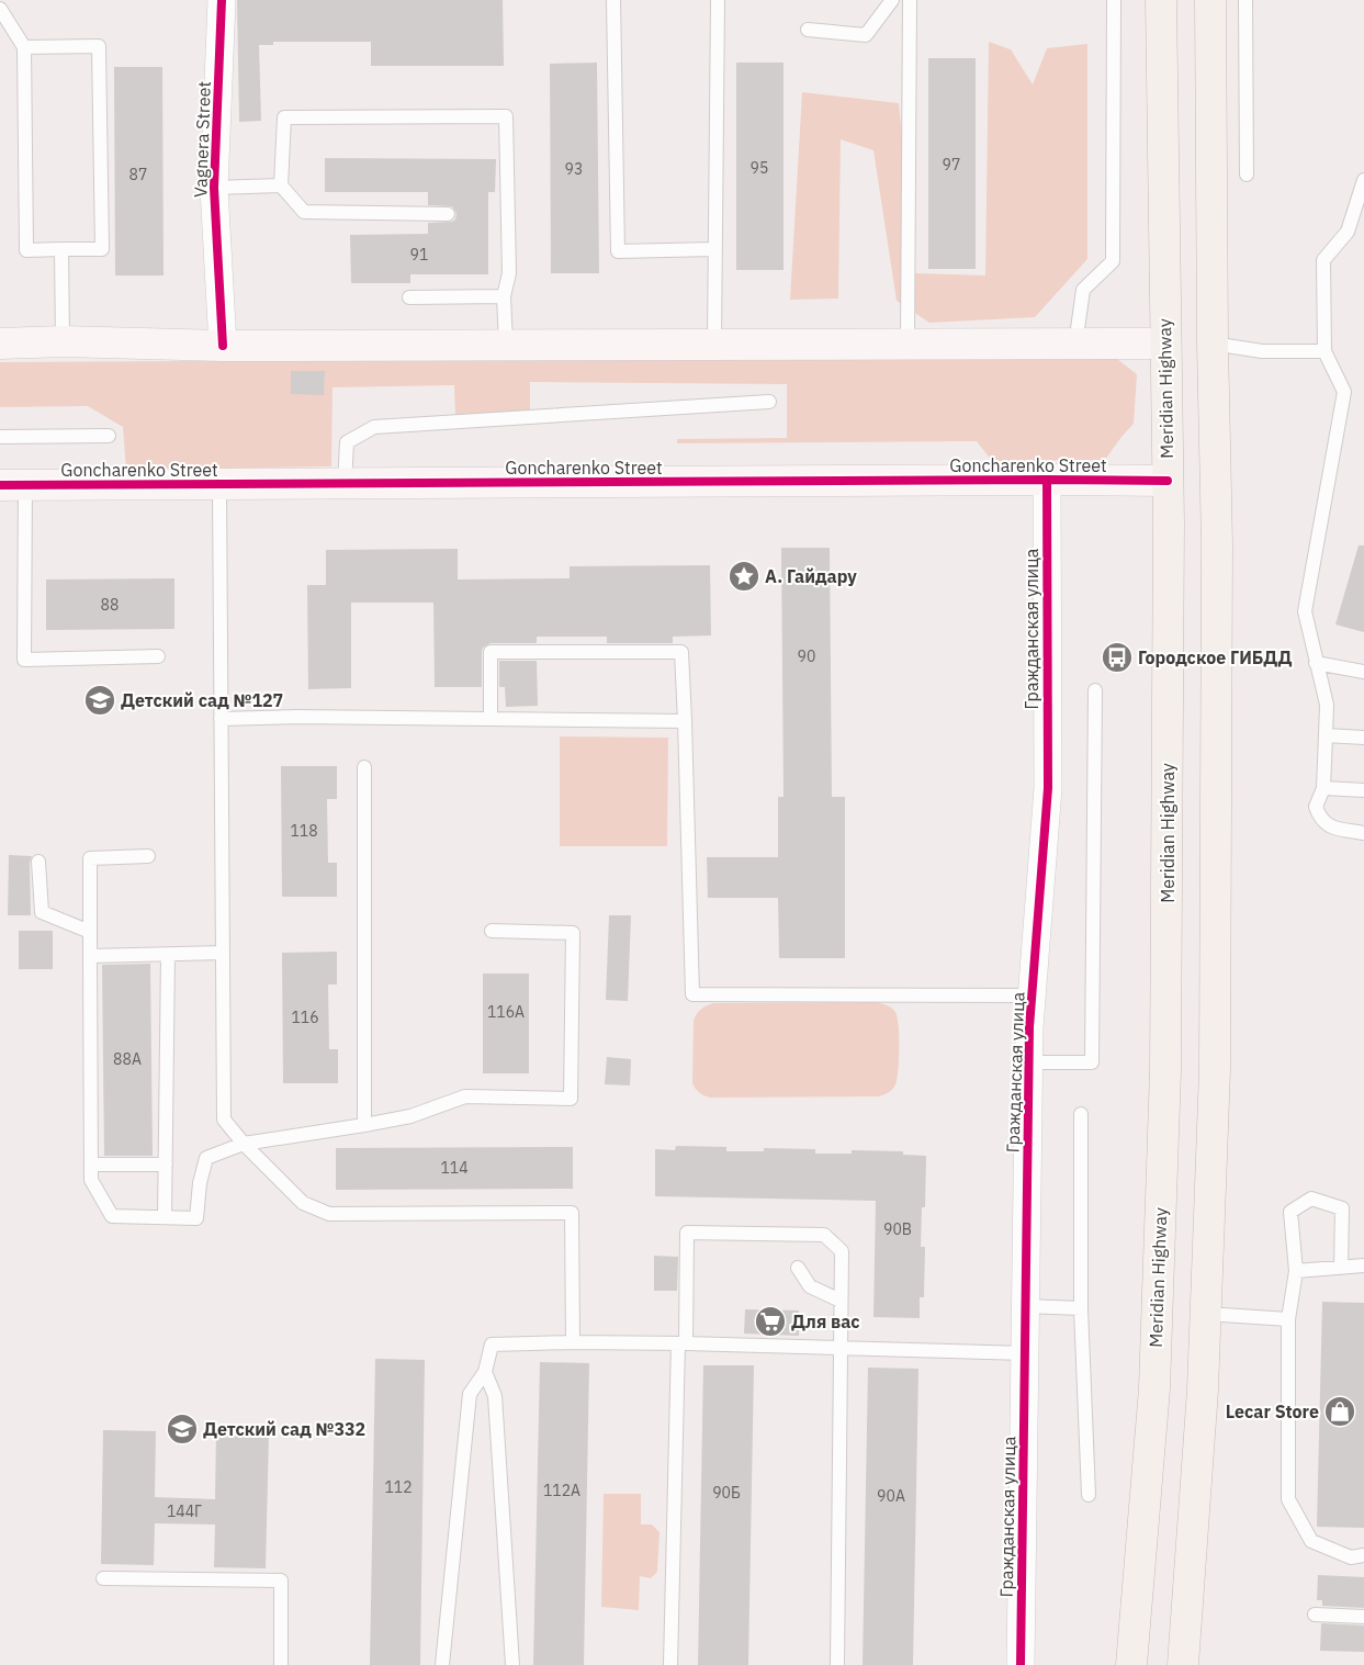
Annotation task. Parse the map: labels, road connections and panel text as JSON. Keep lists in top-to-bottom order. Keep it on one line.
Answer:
{"streets":{"main road":["Meridian Highway","Goncharenko Street"],"street":["Vagnera Street","Гражданская улица"]},"crossings":[["Meridian Highway","Goncharenko Street"],["Goncharenko Street","Гражданская улица"]],"places":{"place":["А. Гайдару"],"bus stop":["Городское ГИБДД"],"school or university":["Детский сад №127","Детский сад №332"],"supermarket":["Для вас"],"shop":["Lecar Store"]},"house_numbers":["97","95","93","87","91","88","90","118","116А","116","88А","114","90В","112","112А","90Б","90А","144Г"]}
